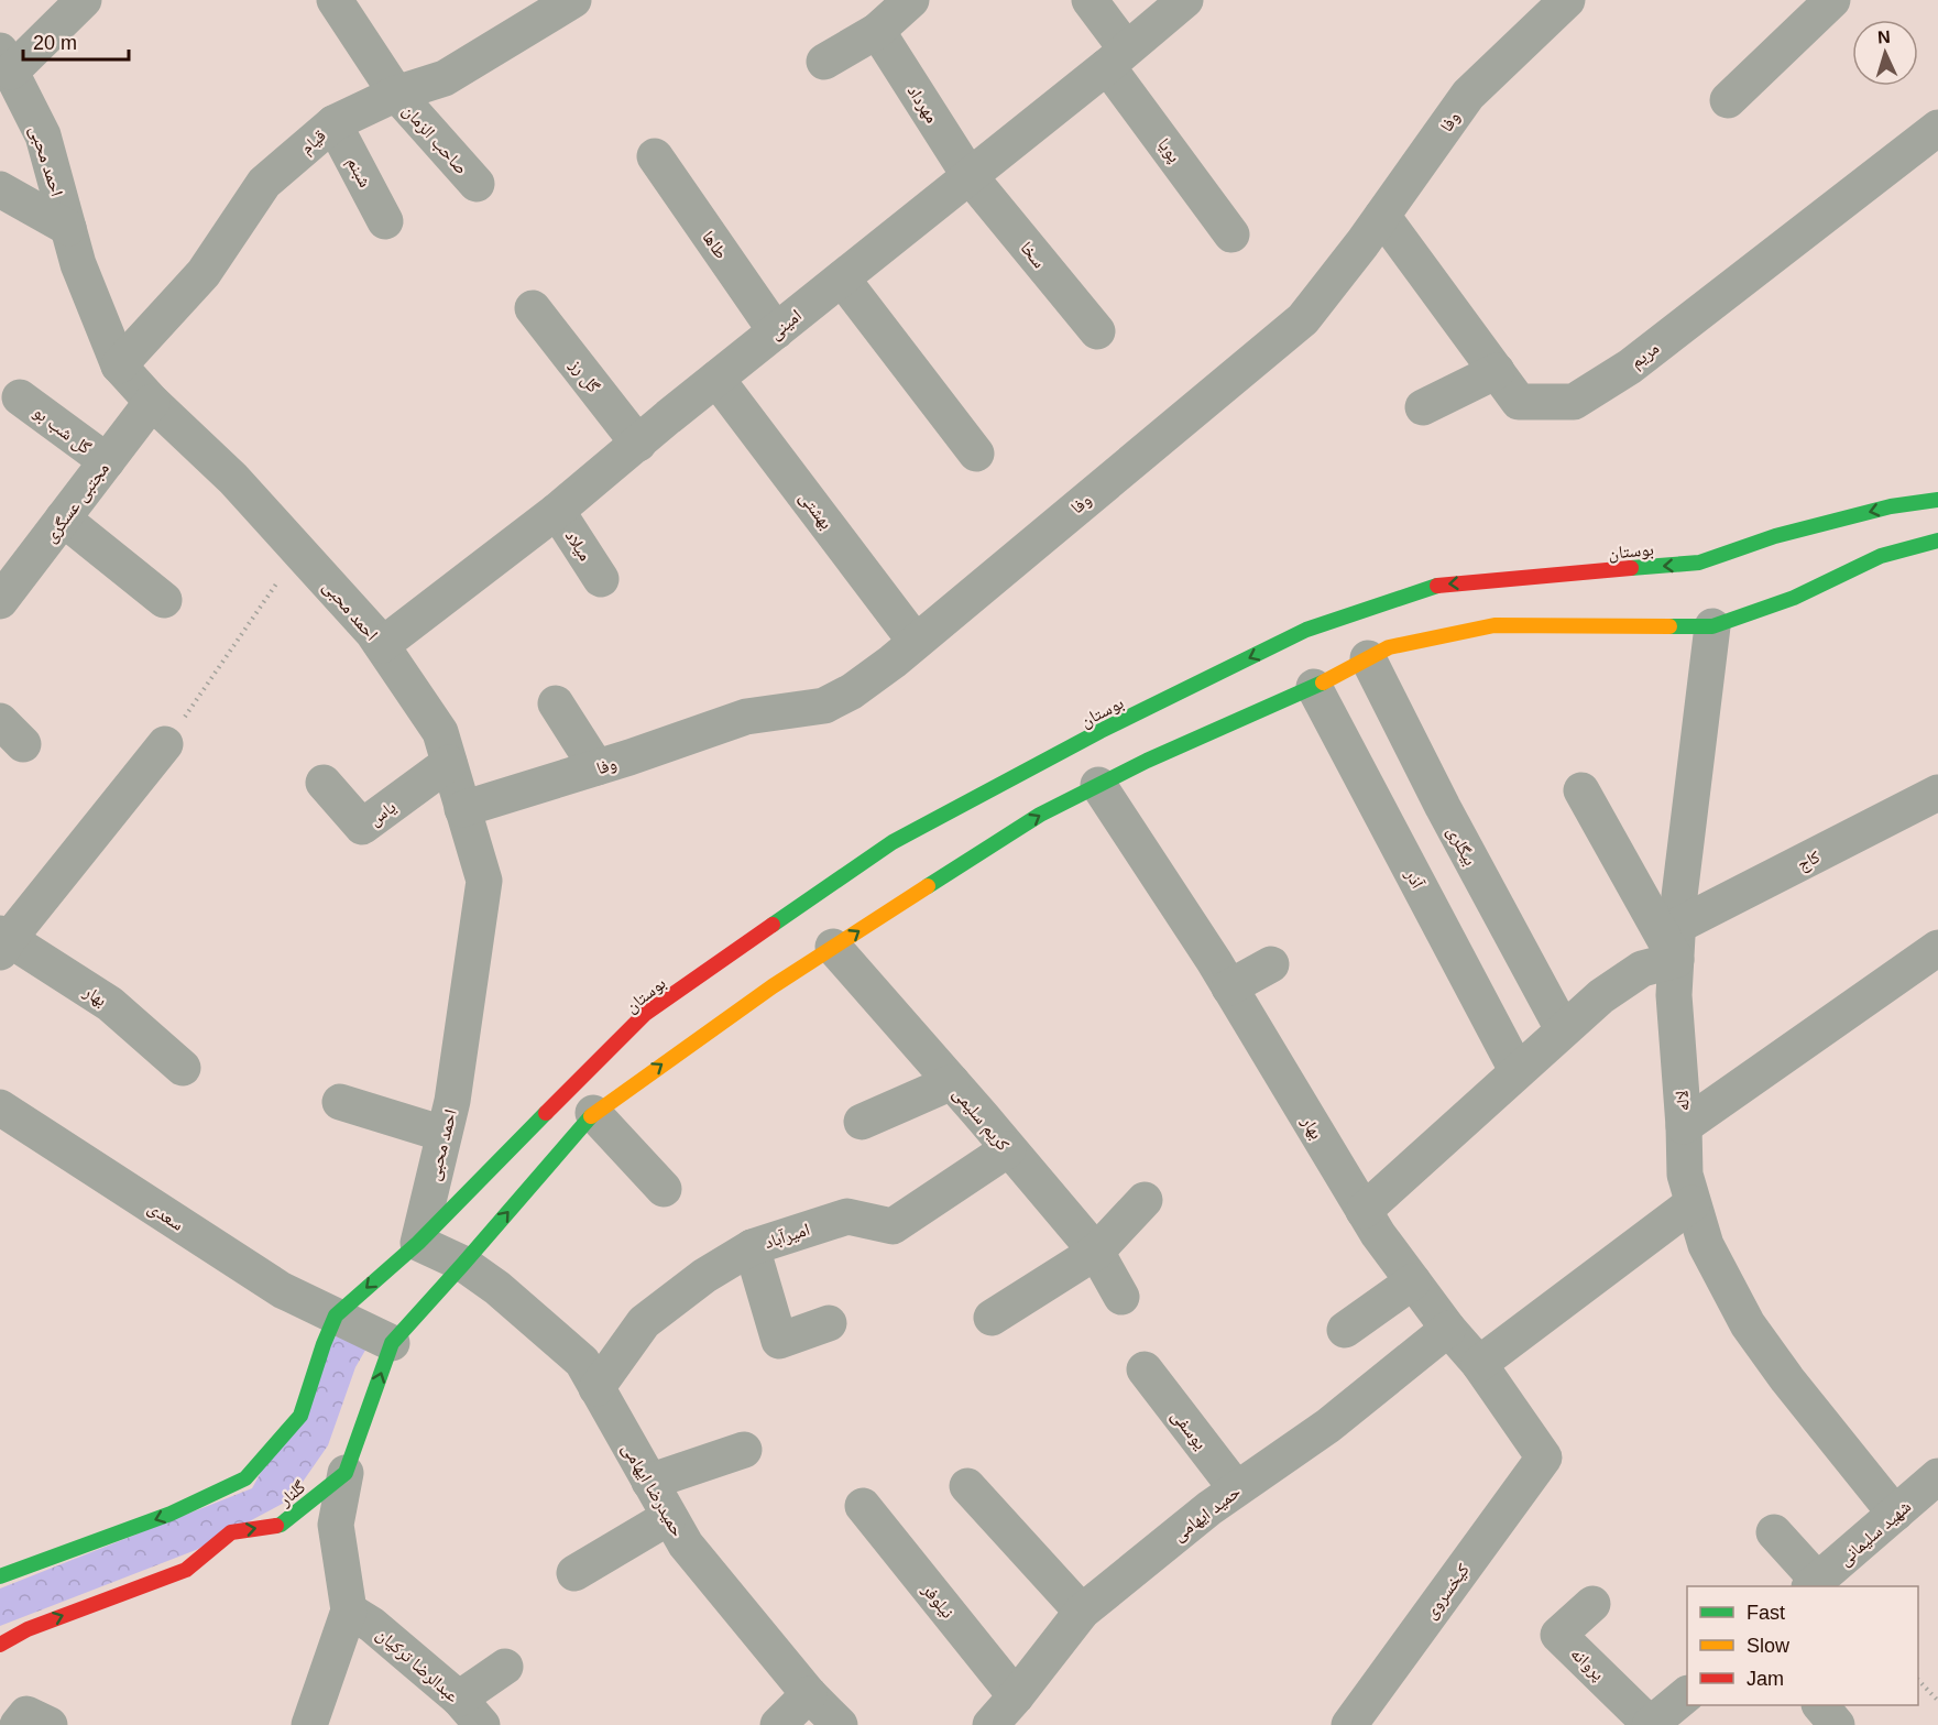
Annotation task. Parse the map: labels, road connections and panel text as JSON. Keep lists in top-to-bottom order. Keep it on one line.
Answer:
{"streets":{"street":["مهرداد","وفا","صاحب الزمان","قیام","پویا","احمد محبی","شبنم","طاها","سخا","امینی","مریم","گل رز","گل شب بو","مجتبی عسگری","بهشتی","میلاد","بوستان","یاس","بیگلری","کاج","آذر","بهار","لاله","کریم سلیمی","سعدی","امیرآباد","یوسفی","حمیدرضا ایهامی","گلنار","حمید ایهامی","شهید سلیمانی","کیخسروی","نیلوفر","پروانه","عبدالرضا ترکیان"]},"crossings":[["مهرداد","سخا"],["مهرداد","امینی"],["وفا","احمد محبی"],["وفا","مریم"],["وفا","بهشتی"],["صاحب الزمان","قیام"],["قیام","احمد محبی"],["قیام","شبنم"],["پویا","امینی"],["احمد محبی","امینی"],["احمد محبی","مجتبی عسگری"],["احمد محبی","بوستان"],["احمد محبی","یاس"],["احمد محبی","حمیدرضا ایهامی"],["طاها","امینی"],["سخا","امینی"],["امینی","گل رز"],["امینی","بهشتی"],["امینی","میلاد"],["گل شب بو","مجتبی عسگری"],["بوستان","حمیدرضا ایهامی"],["بیگلری","کاج"],["کاج","آذر"],["کاج","بهار"],["کاج","لاله"],["بهار","حمید ایهامی"],["بهار","کیخسروی"],["لاله","شهید سلیمانی"],["کریم سلیمی","امیرآباد"],["امیرآباد","حمیدرضا ایهامی"],["یوسفی","حمید ایهامی"],["حمید ایهامی","نیلوفر"]],"legend":["Fast","Slow","Jam"],"scale_bar":"20 m","north":"top"}
